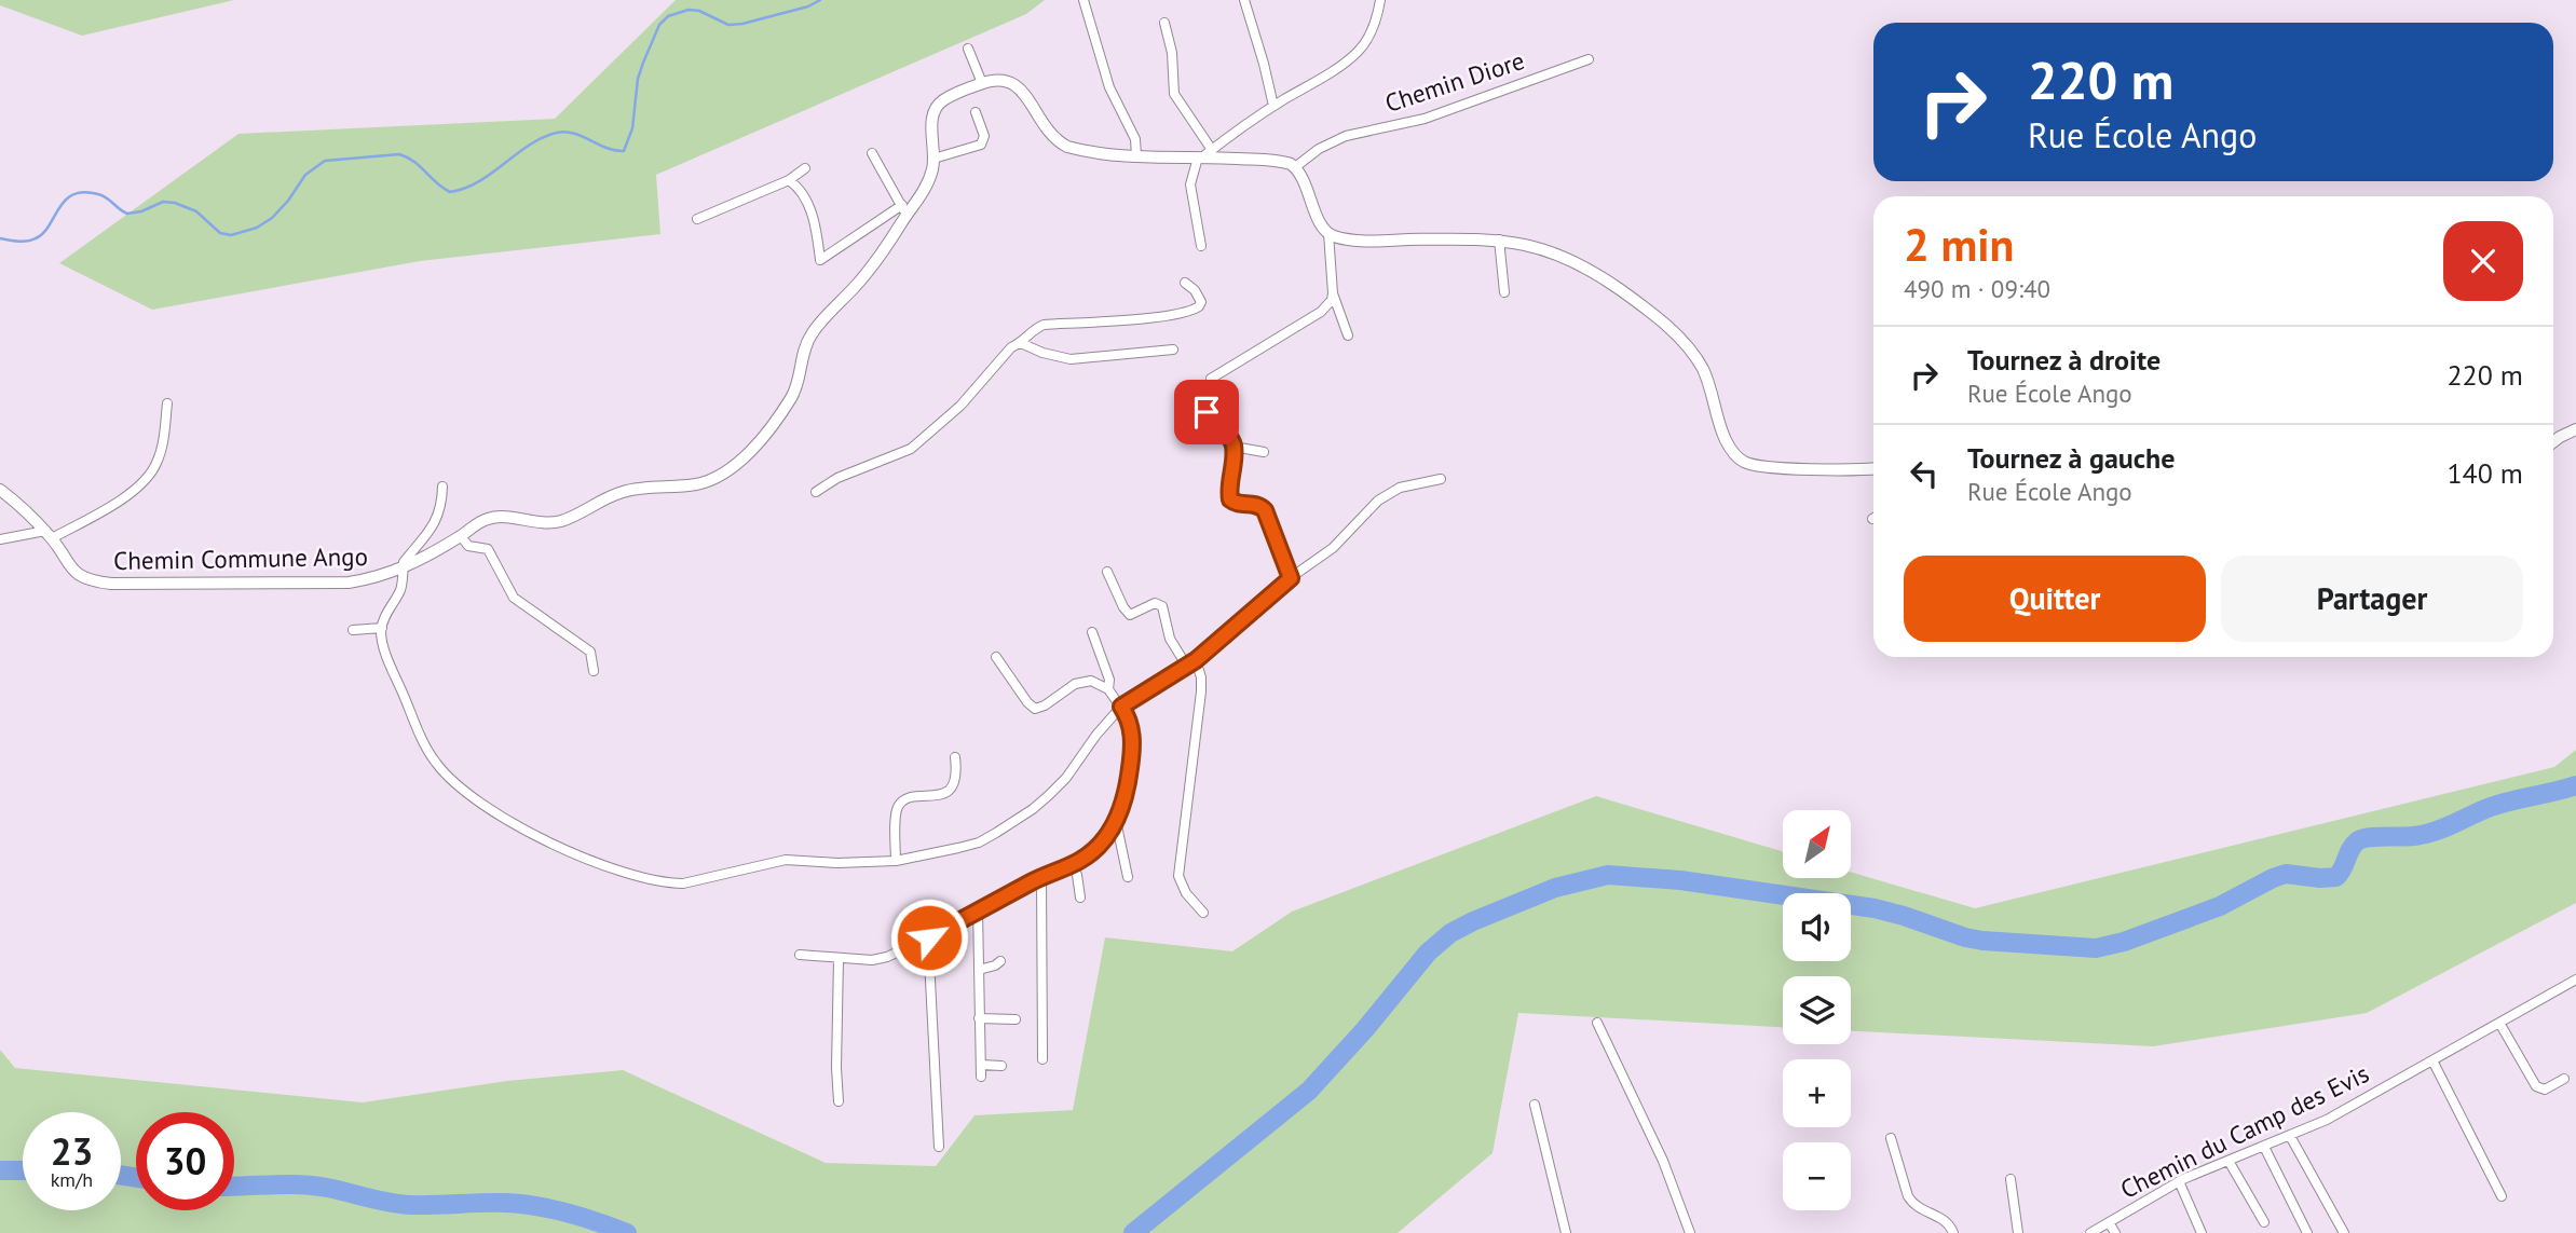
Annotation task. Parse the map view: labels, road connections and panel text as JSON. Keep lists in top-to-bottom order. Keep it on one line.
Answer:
{"streets":{"street":["Chemin Diore","Chemin Commune Ango","Chemin du Camp des Evis"]},"crossings":[["Chemin Diore","Chemin Commune Ango"]],"north":"top right","page":{"turn":["220 m","Rue École Ango"],"heading":["2 min","490 m · 09:40"],"list":[{"name":"Tournez à droite","note":"Rue École Ango","value":"220 m"},{"name":"Tournez à gauche","note":"Rue École Ango","value":"140 m"}],"buttons":["Quitter","Partager"],"map_buttons":["+","−"],"speed":"23 km/h","limit":"30"}}
